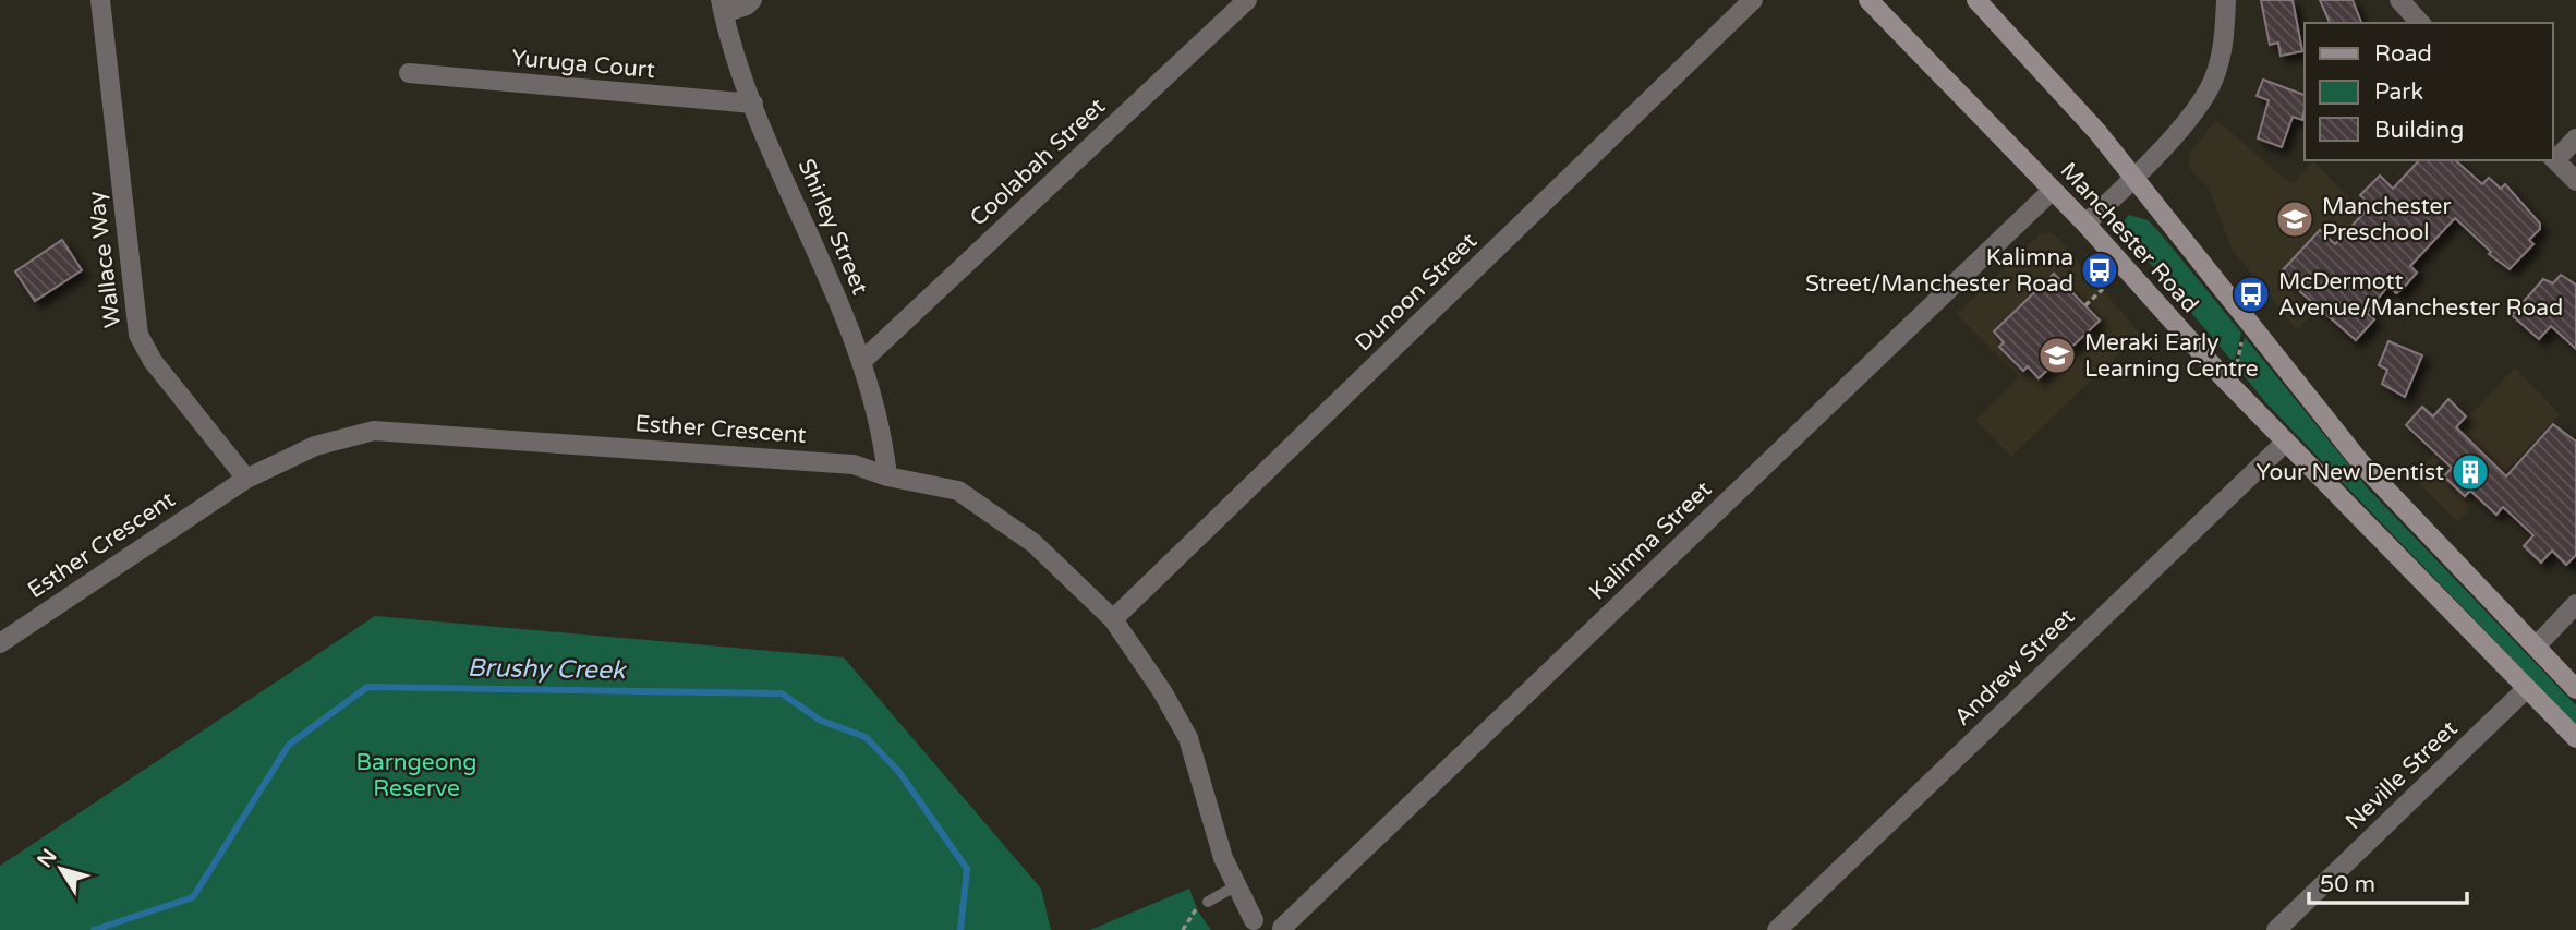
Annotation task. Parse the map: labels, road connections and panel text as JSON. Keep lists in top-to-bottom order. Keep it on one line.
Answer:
{"streets":{"main road":["Manchester Road"],"street":["Yuruga Court","Coolabah Street","Shirley Street","Wallace Way","Dunoon Street","Esther Crescent","Kalimna Street","Andrew Street","Neville Street"]},"crossings":[["Yuruga Court","Shirley Street"],["Coolabah Street","Shirley Street"],["Shirley Street","Esther Crescent"],["Manchester Road","Kalimna Street"],["Manchester Road","Andrew Street"],["Manchester Road","Neville Street"],["Wallace Way","Esther Crescent"],["Dunoon Street","Esther Crescent"]],"water":["Brushy Creek"],"parks":["Barngeong Reserve"],"places":{"school or university":["Manchester Preschool","Meraki Early Learning Centre"],"bus stop":["Kalimna Street/Manchester Road","McDermott Avenue/Manchester Road"],"building":["Your New Dentist"]},"legend":["Road","Park","Building"],"scale_bar":"50 m","north":"top left"}
